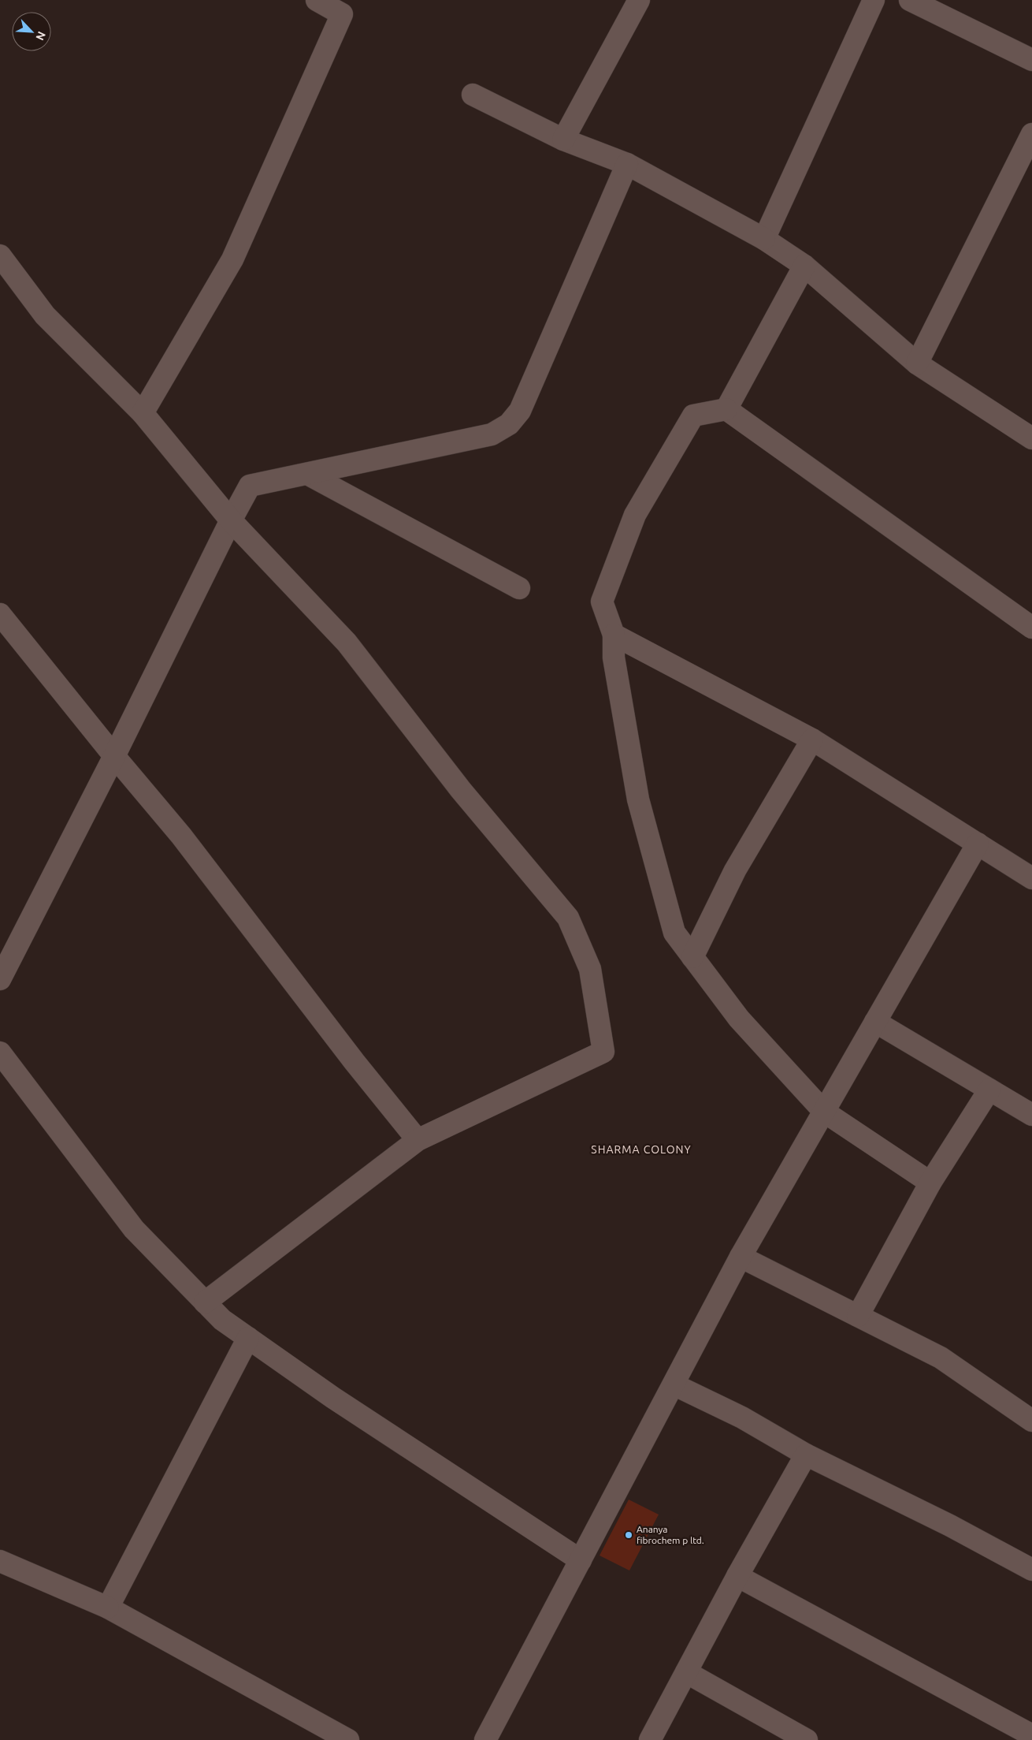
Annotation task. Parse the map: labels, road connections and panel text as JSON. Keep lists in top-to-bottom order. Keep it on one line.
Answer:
{"districts":["SHARMA COLONY"],"places":["Ananya fibrochem p ltd."],"north":"bottom right"}
